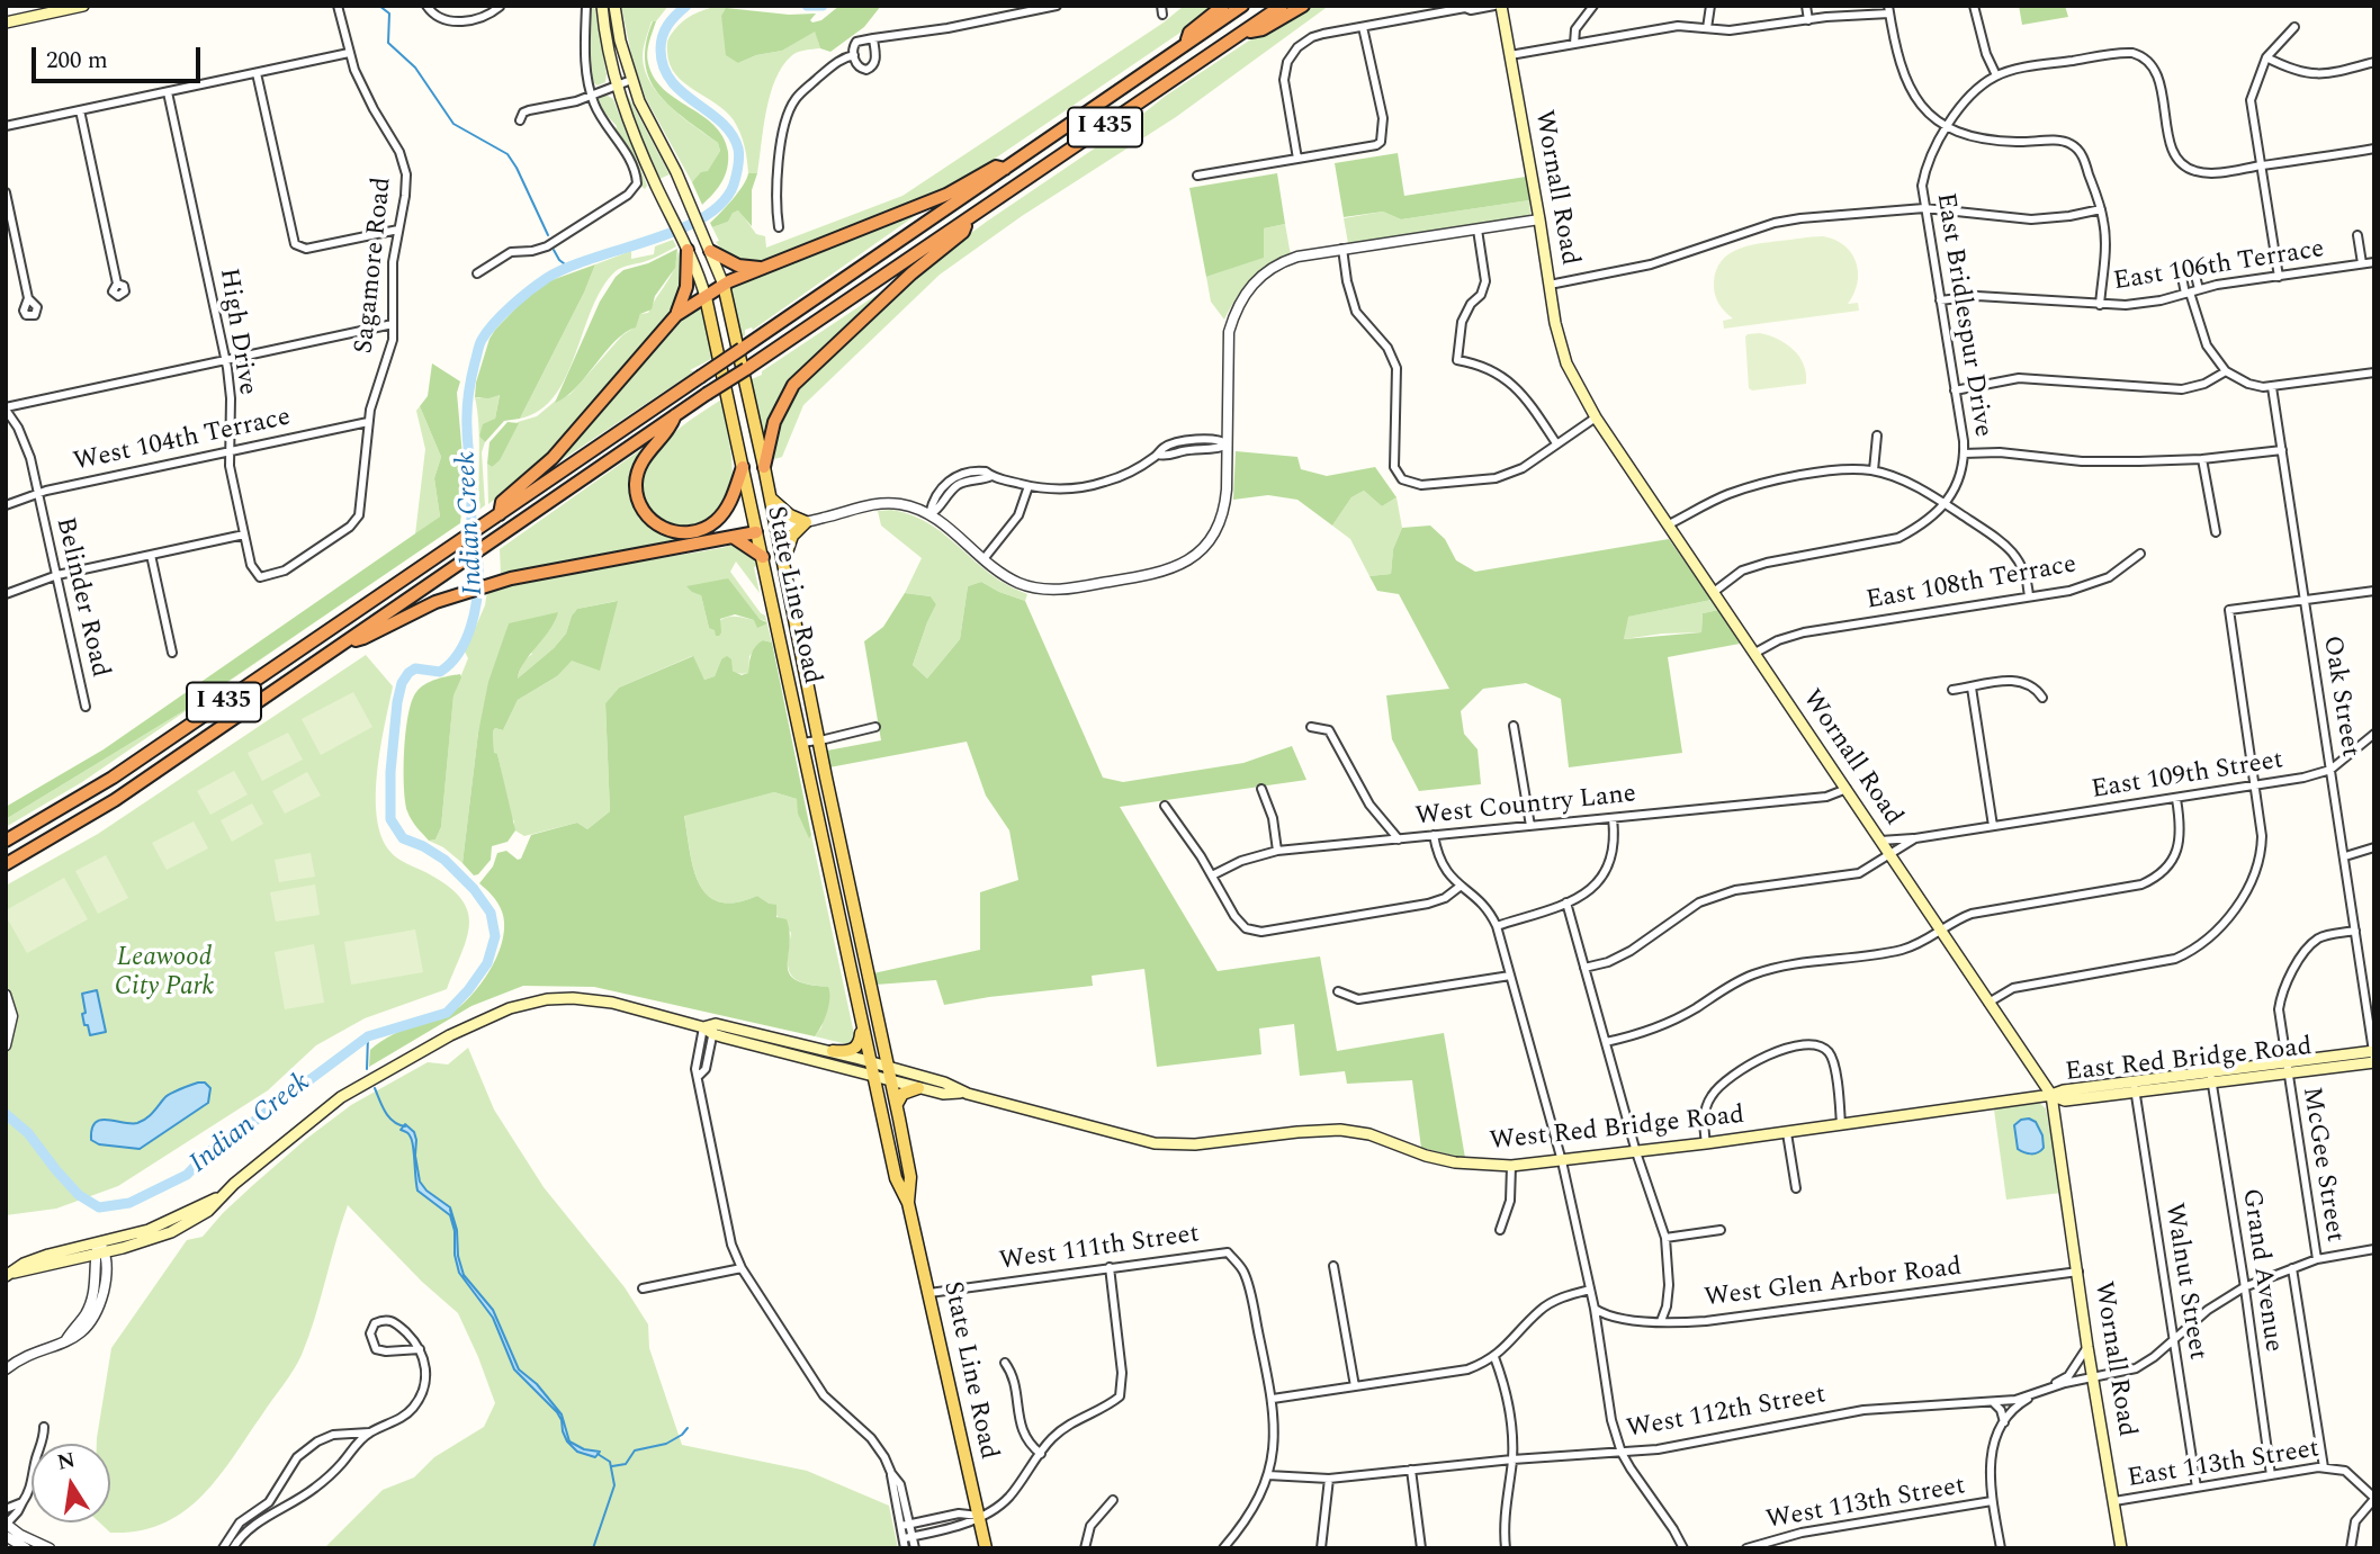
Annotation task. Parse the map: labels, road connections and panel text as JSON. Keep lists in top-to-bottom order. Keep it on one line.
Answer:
{"streets":{"highway":["I 435"],"main road":["Wornall Road","State Line Road","East Red Bridge Road","West Red Bridge Road"],"street":["Sagamore Road","East 106th Terrace","East Bridlespur Drive","High Drive","West 104th Terrace","East 108th Terrace","Belinder Road","Oak Street","East 109th Street","West Country Lane","McGee Street","West 111th Street","Grand Avenue","Walnut Street","West Glen Arbor Road","West 112th Street","East 113th Street","West 113th Street"]},"crossings":[["Wornall Road","East Bridlespur Drive"],["Wornall Road","East 108th Terrace"],["Wornall Road","East 109th Street"],["Wornall Road","West Country Lane"],["Wornall Road","East Red Bridge Road"],["Wornall Road","West Red Bridge Road"],["Wornall Road","West Glen Arbor Road"],["Wornall Road","West 112th Street"],["Wornall Road","East 113th Street"],["Sagamore Road","High Drive"],["Sagamore Road","West 104th Terrace"],["East 106th Terrace","East Bridlespur Drive"],["High Drive","West 104th Terrace"],["West 104th Terrace","Belinder Road"],["State Line Road","West Red Bridge Road"],["State Line Road","West 111th Street"],["Oak Street","East 109th Street"],["Oak Street","East Red Bridge Road"],["Oak Street","McGee Street"],["East Red Bridge Road","West Red Bridge Road"],["East Red Bridge Road","McGee Street"],["East Red Bridge Road","Grand Avenue"],["East Red Bridge Road","Walnut Street"],["McGee Street","West 112th Street"],["McGee Street","East 113th Street"],["Grand Avenue","West 112th Street"],["Grand Avenue","East 113th Street"],["Walnut Street","West 112th Street"],["Walnut Street","East 113th Street"]],"water":["Indian Creek"],"parks":["Leawood City Park"],"scale_bar":"200 m","north":"top"}
